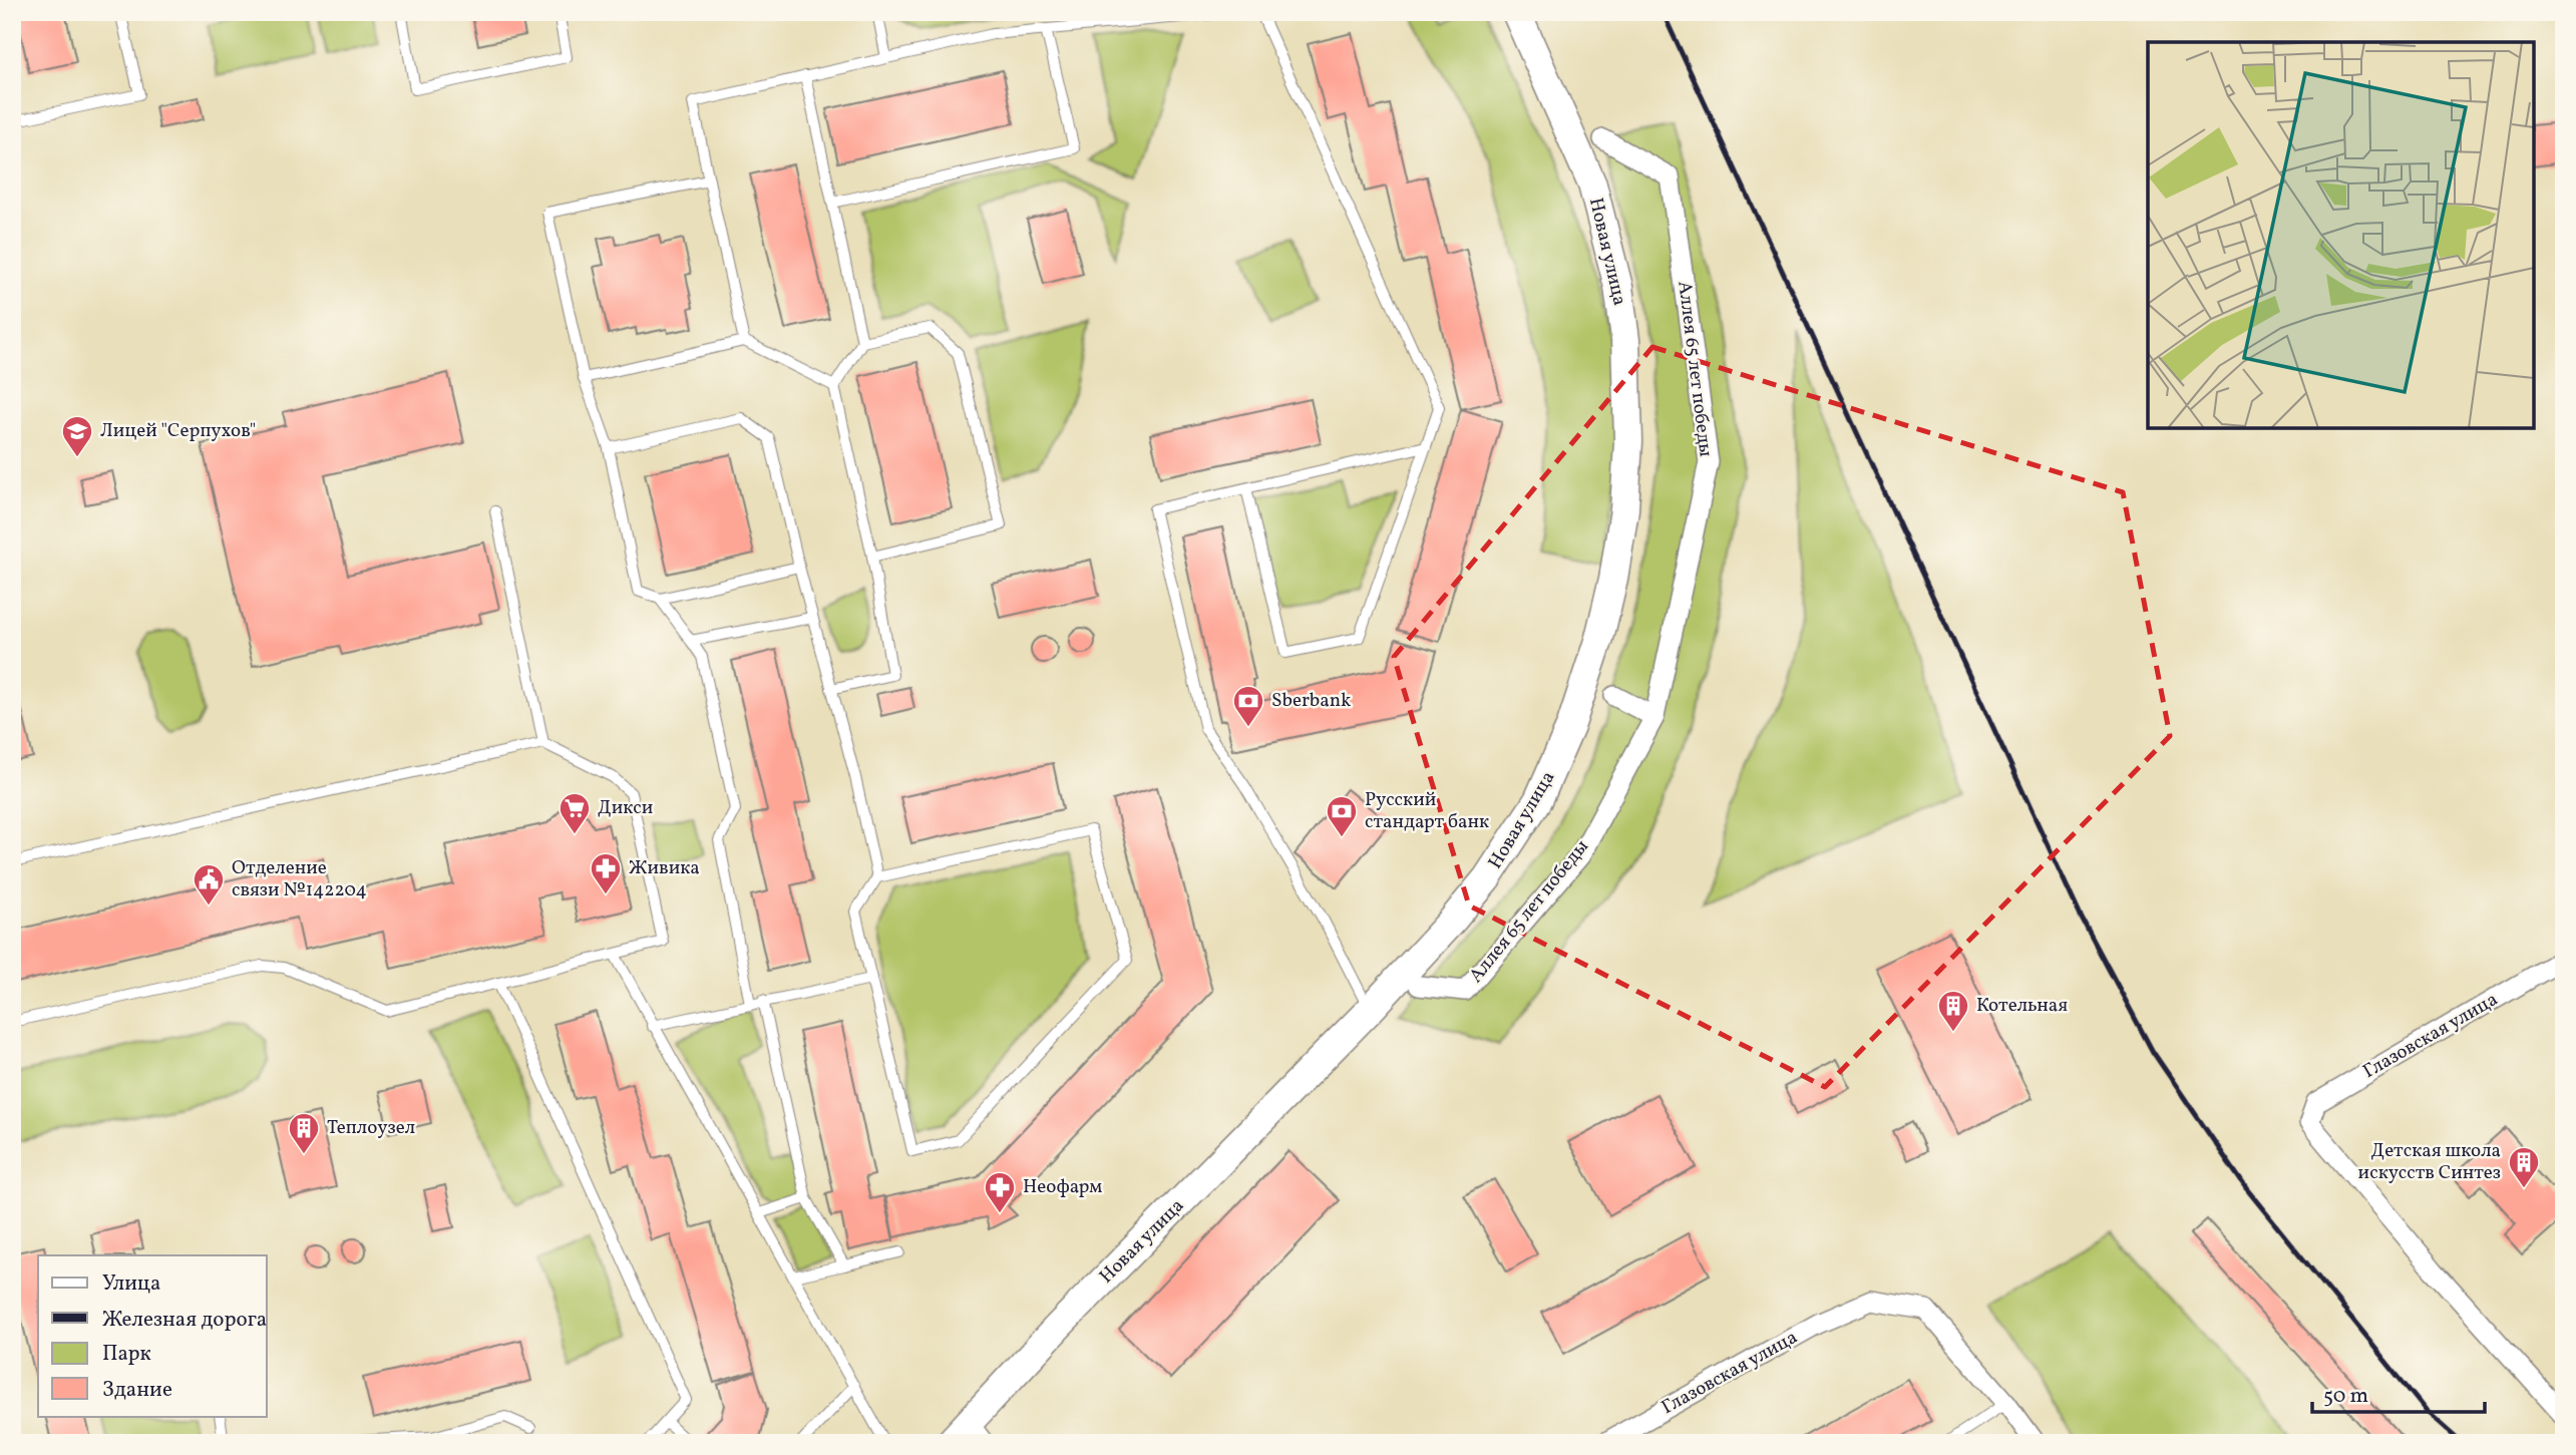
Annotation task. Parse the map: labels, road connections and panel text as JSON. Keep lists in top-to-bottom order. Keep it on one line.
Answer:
{"streets":{"street":["Новая улица","Аллея 65 лет победы","Глазовская улица"]},"places":{"school or university":["Лицей \"Серпухов\""],"bank":["Sberbank","Русский стандарт банк"],"supermarket":["Дикси"],"pharmacy":["Живика","Неофарм"],"public building":["Отделение связи №142204"],"building":["Котельная","Теплоузел","Детская школа искусств Синтез"]},"legend":["Улица","Железная дорога","Парк","Здание"],"scale_bar":"50 m"}
